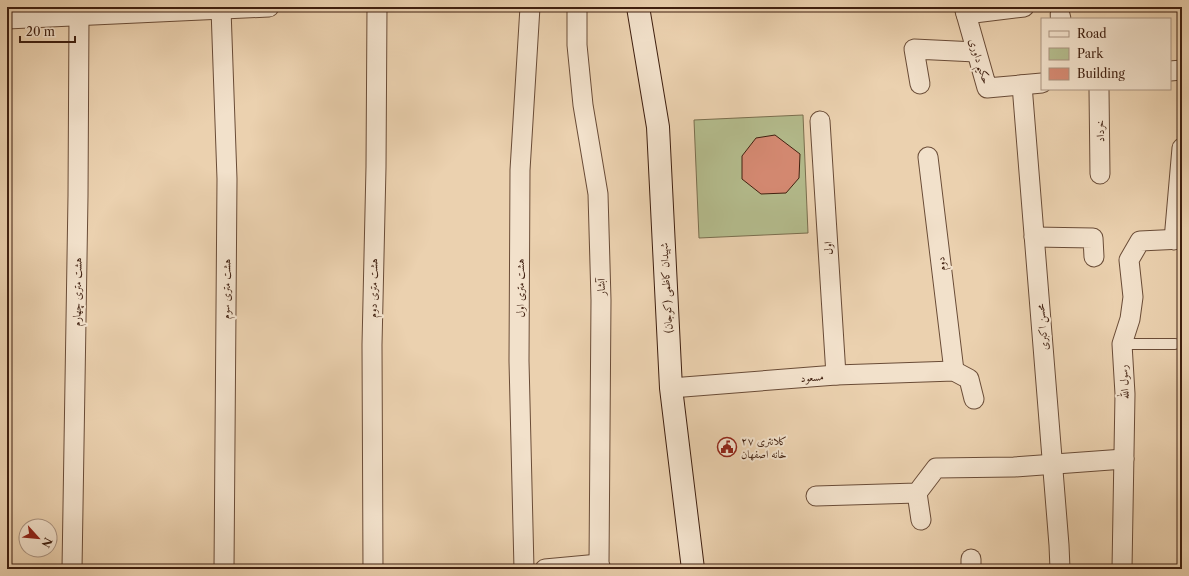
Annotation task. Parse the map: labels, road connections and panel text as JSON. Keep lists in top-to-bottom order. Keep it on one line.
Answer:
{"streets":{"main road":["شهیدان کاظمی (کوجان)"],"street":["حکیم داوری","خرداد","اول","دوم","آبشار","هشت متری دوم","هشت متری اول","هشت متری سوم","هشت متری چهارم","محسن اکبری","مسعود","رسول الله"]},"crossings":[["حکیم داوری","محسن اکبری"],["اول","مسعود"],["دوم","مسعود"],["شهیدان کاظمی (کوجان)","مسعود"]],"places":{"public building":["کلانتری ۲۷ خانه اصفهان"]},"legend":["Road","Park","Building"],"scale_bar":"20 m","north":"bottom right"}
